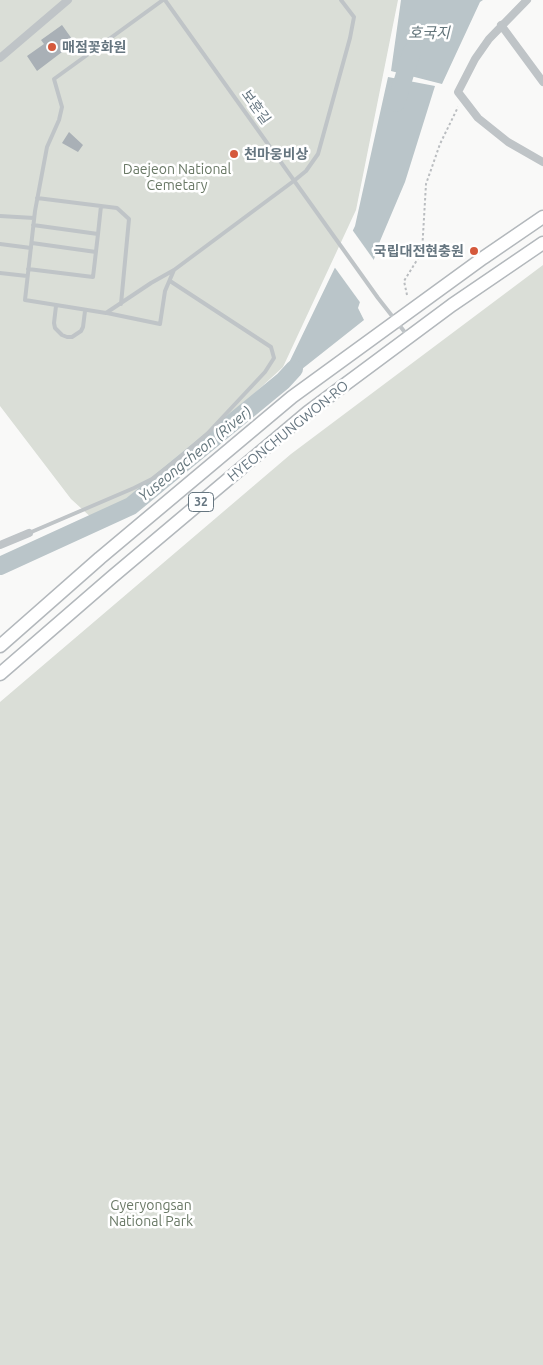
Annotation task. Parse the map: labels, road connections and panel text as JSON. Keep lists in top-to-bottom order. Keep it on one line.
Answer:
{"streets":{"main road":["HYEONCHUNGWON-RO","32"],"lane":["보훈길"]},"crossings":[["보훈길","HYEONCHUNGWON-RO"]],"water":["호국지","Yuseongcheon (River)"],"parks":["Daejeon National Cemetary","Gyeryongsan National Park"],"places":["매점꽃화원","천마웅비상","국립대전현충원"]}
